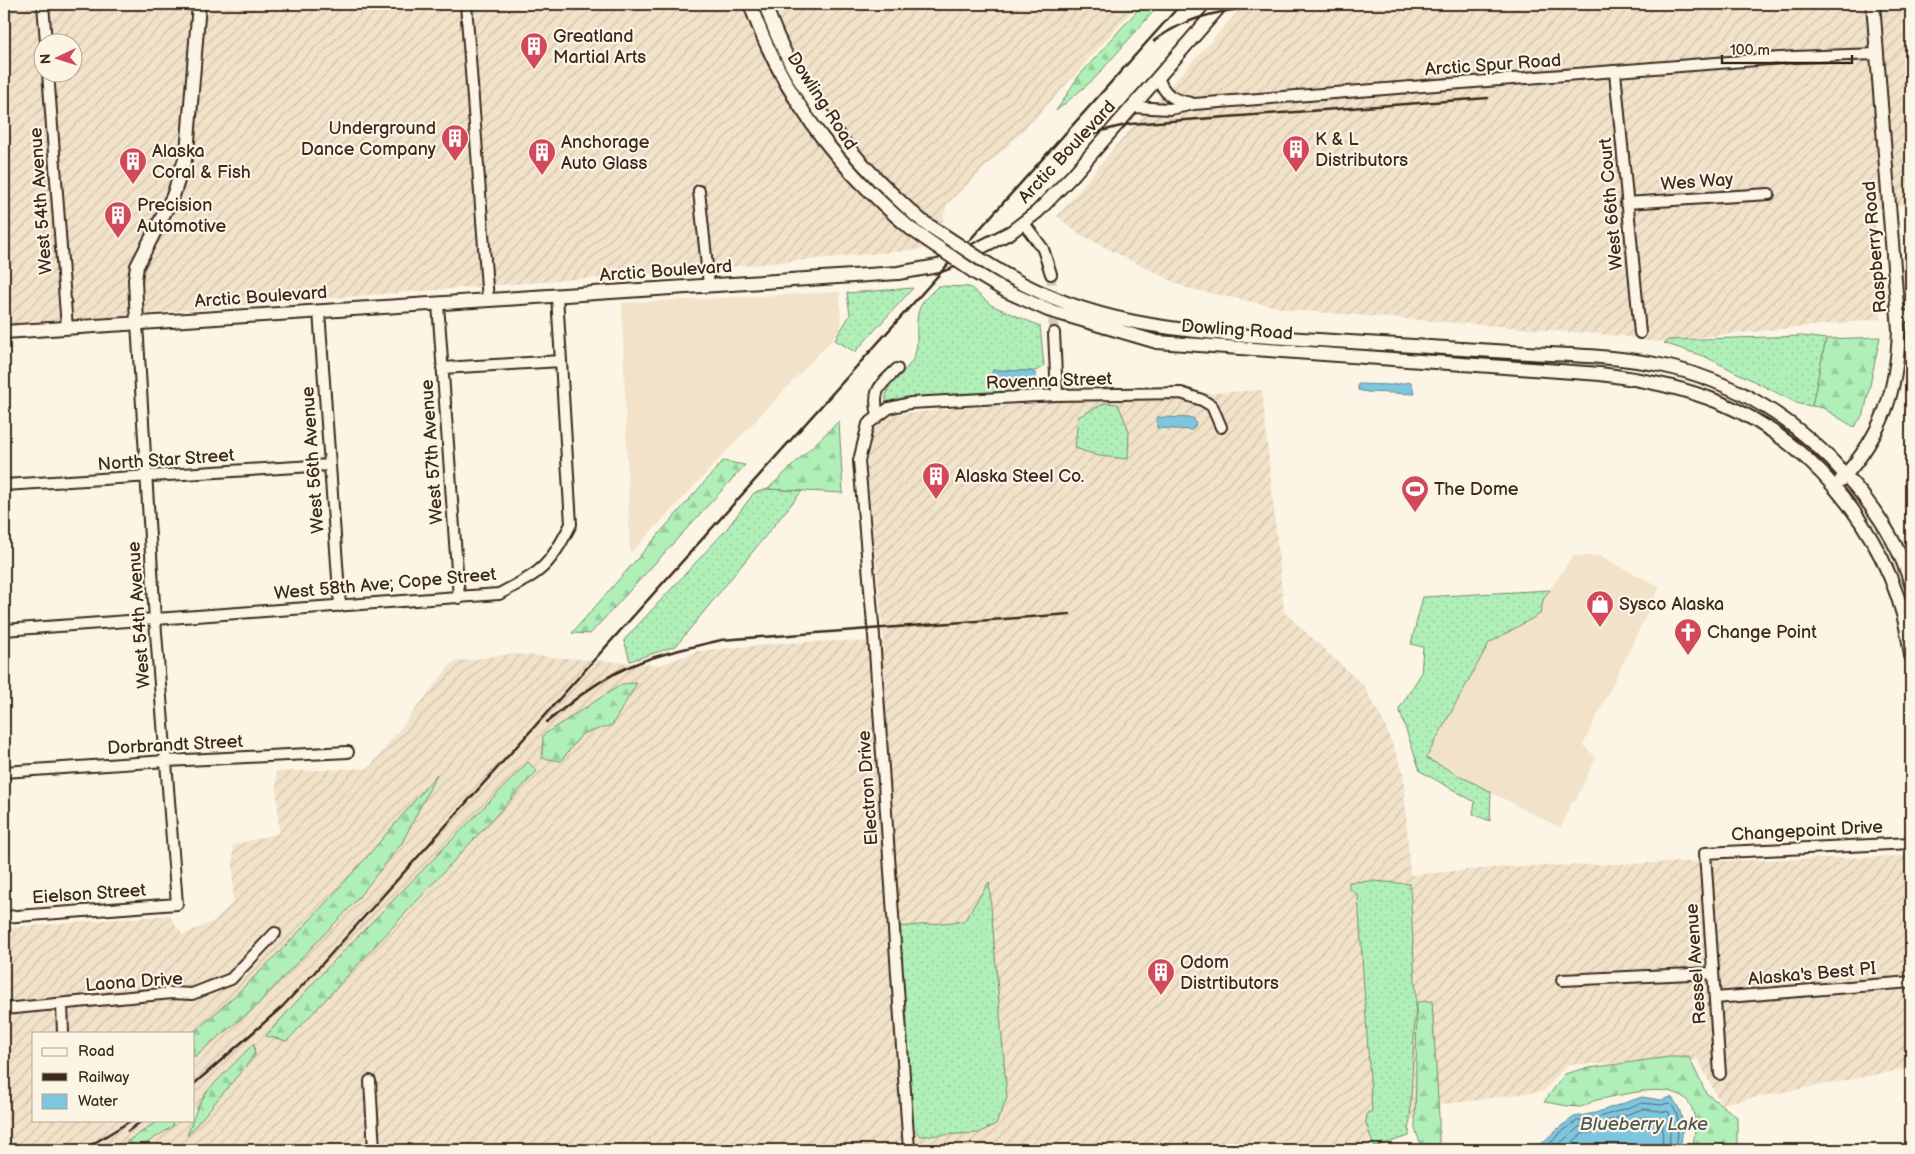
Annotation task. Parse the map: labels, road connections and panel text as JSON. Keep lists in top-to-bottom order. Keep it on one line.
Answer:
{"streets":{"main road":["Dowling Road","Arctic Boulevard","Raspberry Road"],"street":["Arctic Spur Road","Wes Way","West 54th Avenue","West 66th Court","Rovenna Street","West 57th Avenue","North Star Street","West 56th Avenue","West 58th Ave; Cope Street","Dorbrandt Street","Electron Drive","Changepoint Drive","Eielson Street","Ressel Avenue","Alaska's Best PI","Laona Drive"]},"crossings":[["Arctic Spur Road","Arctic Boulevard"],["Arctic Spur Road","West 66th Court"],["Arctic Spur Road","Raspberry Road"],["Dowling Road","Raspberry Road"],["Arctic Boulevard","West 54th Avenue"],["Arctic Boulevard","West 57th Avenue"],["Arctic Boulevard","West 56th Avenue"],["Arctic Boulevard","West 58th Ave; Cope Street"],["Wes Way","West 66th Court"],["West 54th Avenue","North Star Street"],["West 54th Avenue","West 58th Ave; Cope Street"],["West 54th Avenue","Dorbrandt Street"],["West 54th Avenue","Eielson Street"],["Rovenna Street","Electron Drive"],["West 57th Avenue","West 58th Ave; Cope Street"],["North Star Street","West 56th Avenue"],["West 56th Avenue","West 58th Ave; Cope Street"],["Changepoint Drive","Ressel Avenue"],["Ressel Avenue","Alaska's Best PI"]],"water":["Blueberry Lake"],"places":{"building":["Greatland Martial Arts","Underground Dance Company","K & L Distributors","Anchorage Auto Glass","Alaska Coral & Fish","Precision Automotive","Alaska Steel Co.","Odom Distrtibutors"],"sports":["The Dome"],"shop":["Sysco Alaska"],"church":["Change Point"]},"legend":["Road","Railway","Water"],"scale_bar":"100 m","north":"left"}
